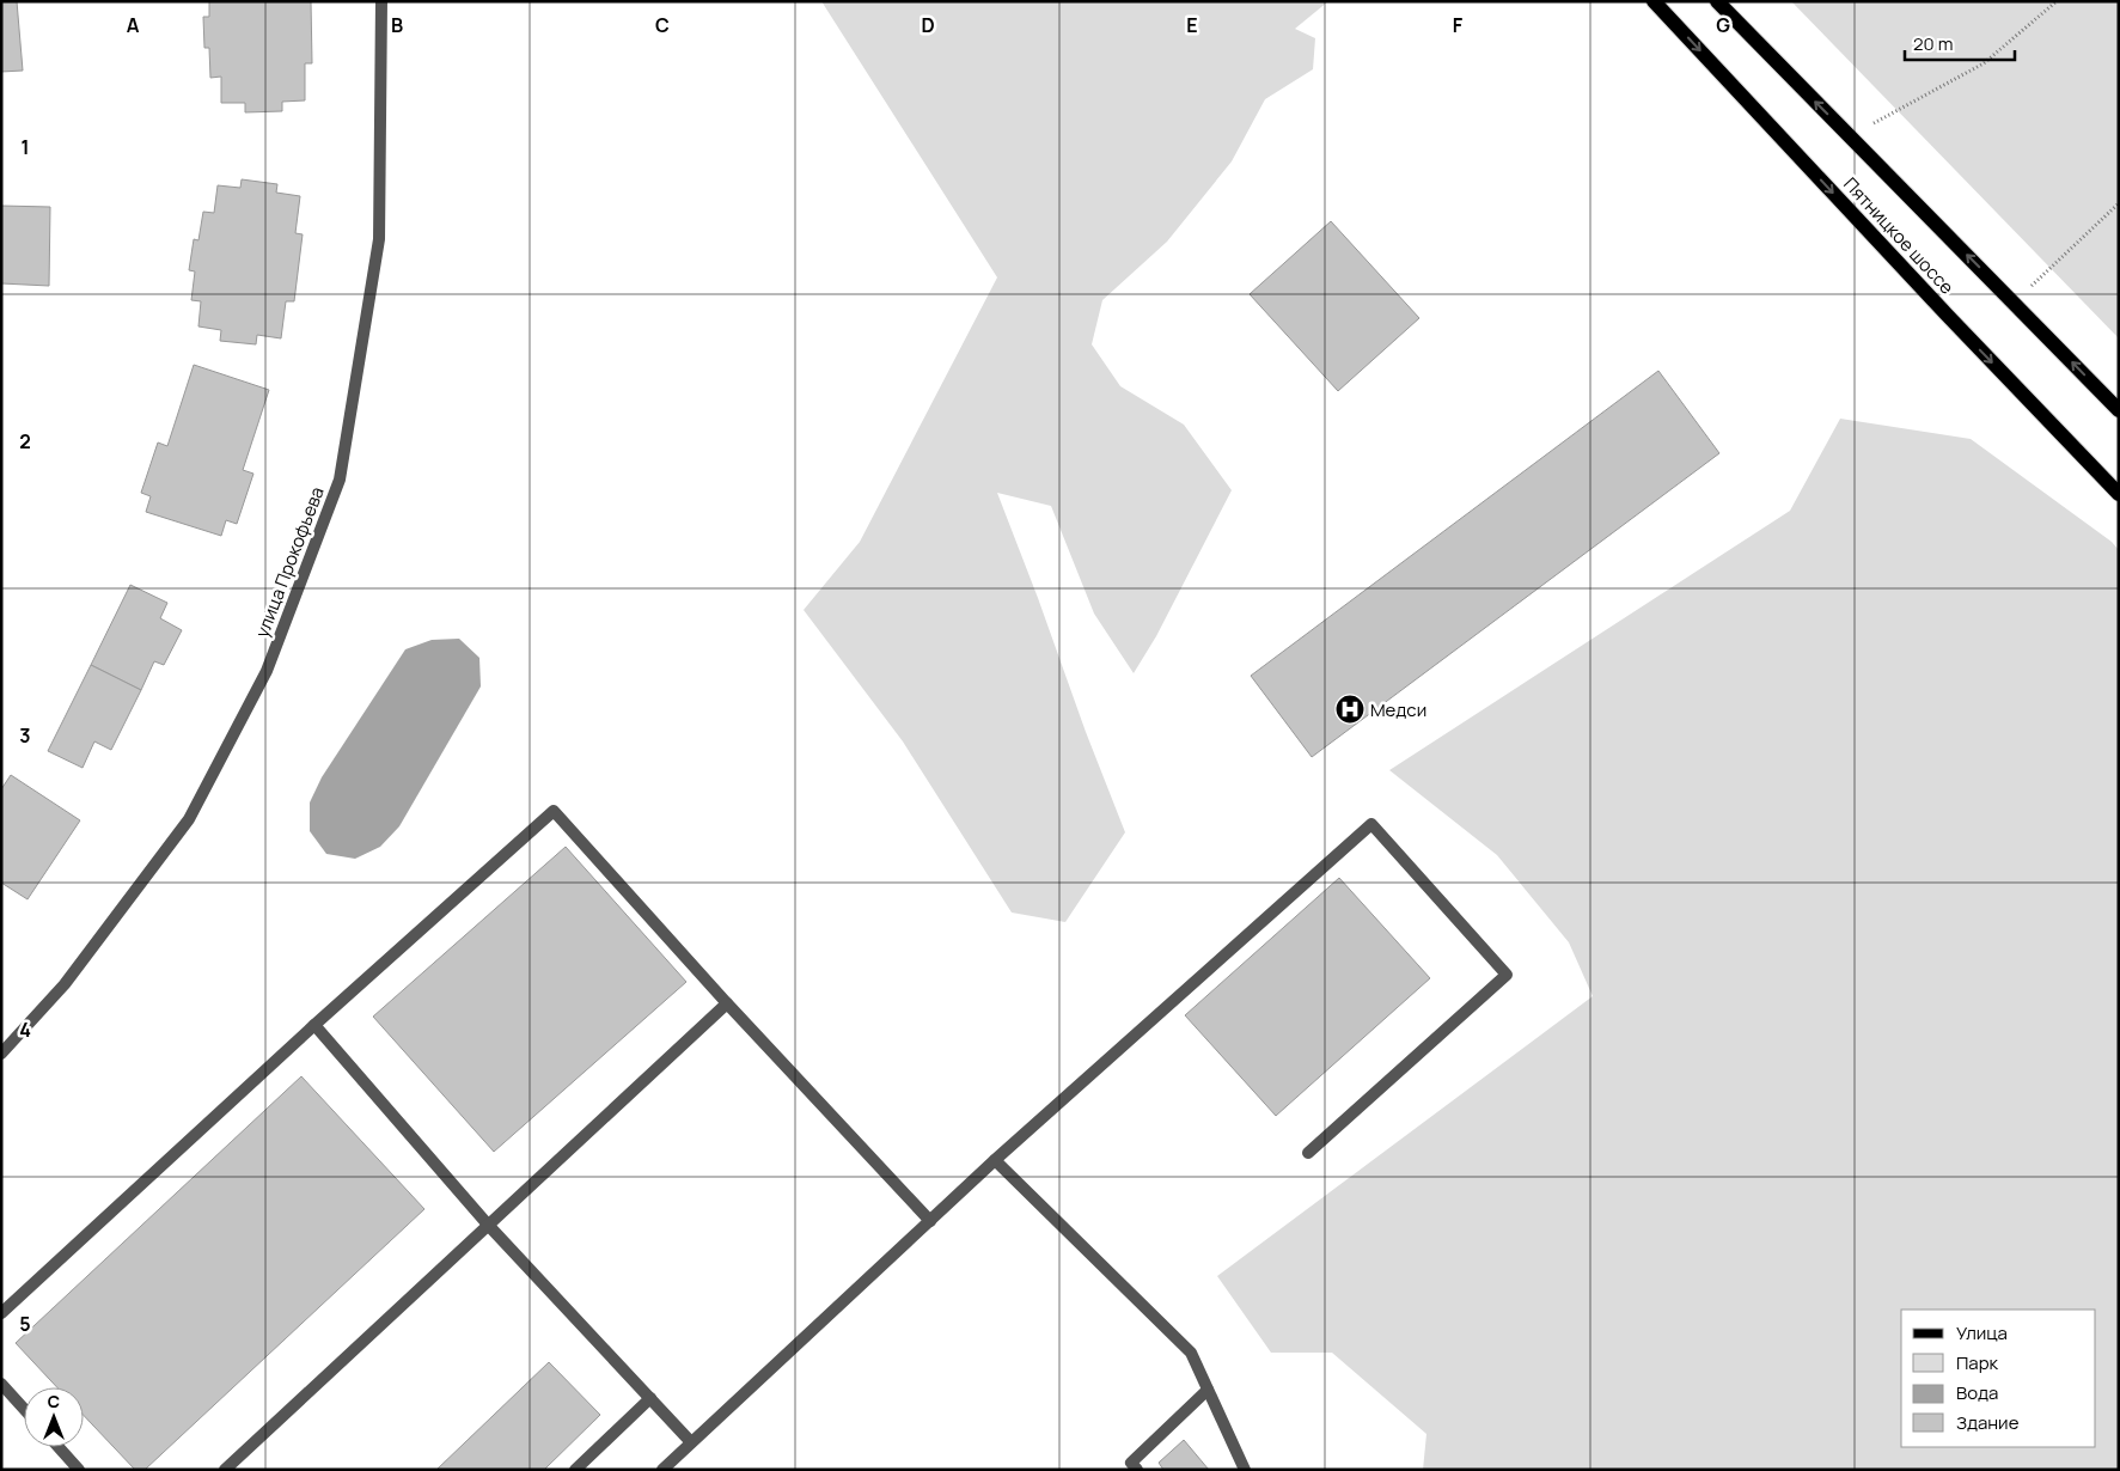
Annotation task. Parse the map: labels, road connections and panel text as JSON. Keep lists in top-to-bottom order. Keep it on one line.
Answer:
{"streets":{"main road":["Пятницкое шоссе"],"street":["улица Прокофьева"]},"places":{"hospital":["Медси"]},"legend":["Улица","Парк","Вода","Здание"],"scale_bar":"20 m","north":"top","grid":{"columns":["A","B","C","D","E","F","G"],"rows":["1","2","3","4","5"]}}
